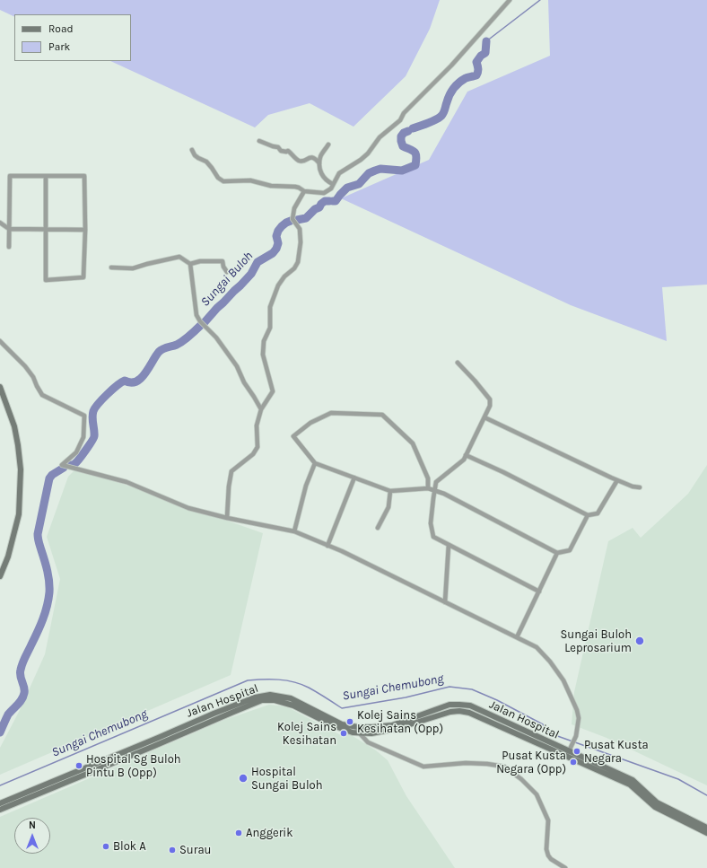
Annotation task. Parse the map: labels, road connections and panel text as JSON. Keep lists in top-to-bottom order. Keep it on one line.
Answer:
{"streets":{"main road":["Jalan Hospital"]},"water":["Sungai Buloh","Sungai Chemubong"],"places":["Sungai Buloh Leprosarium","Kolej Sains Kesihatan (Opp)","Kolej Sains Kesihatan","Pusat Kusta Negara","Pusat Kusta Negara (Opp)","Hospital Sg Buloh Pintu B (Opp)","Hospital Sungai Buloh","Anggerik","Blok A","Surau"],"legend":["Road","Park"],"north":"top"}
